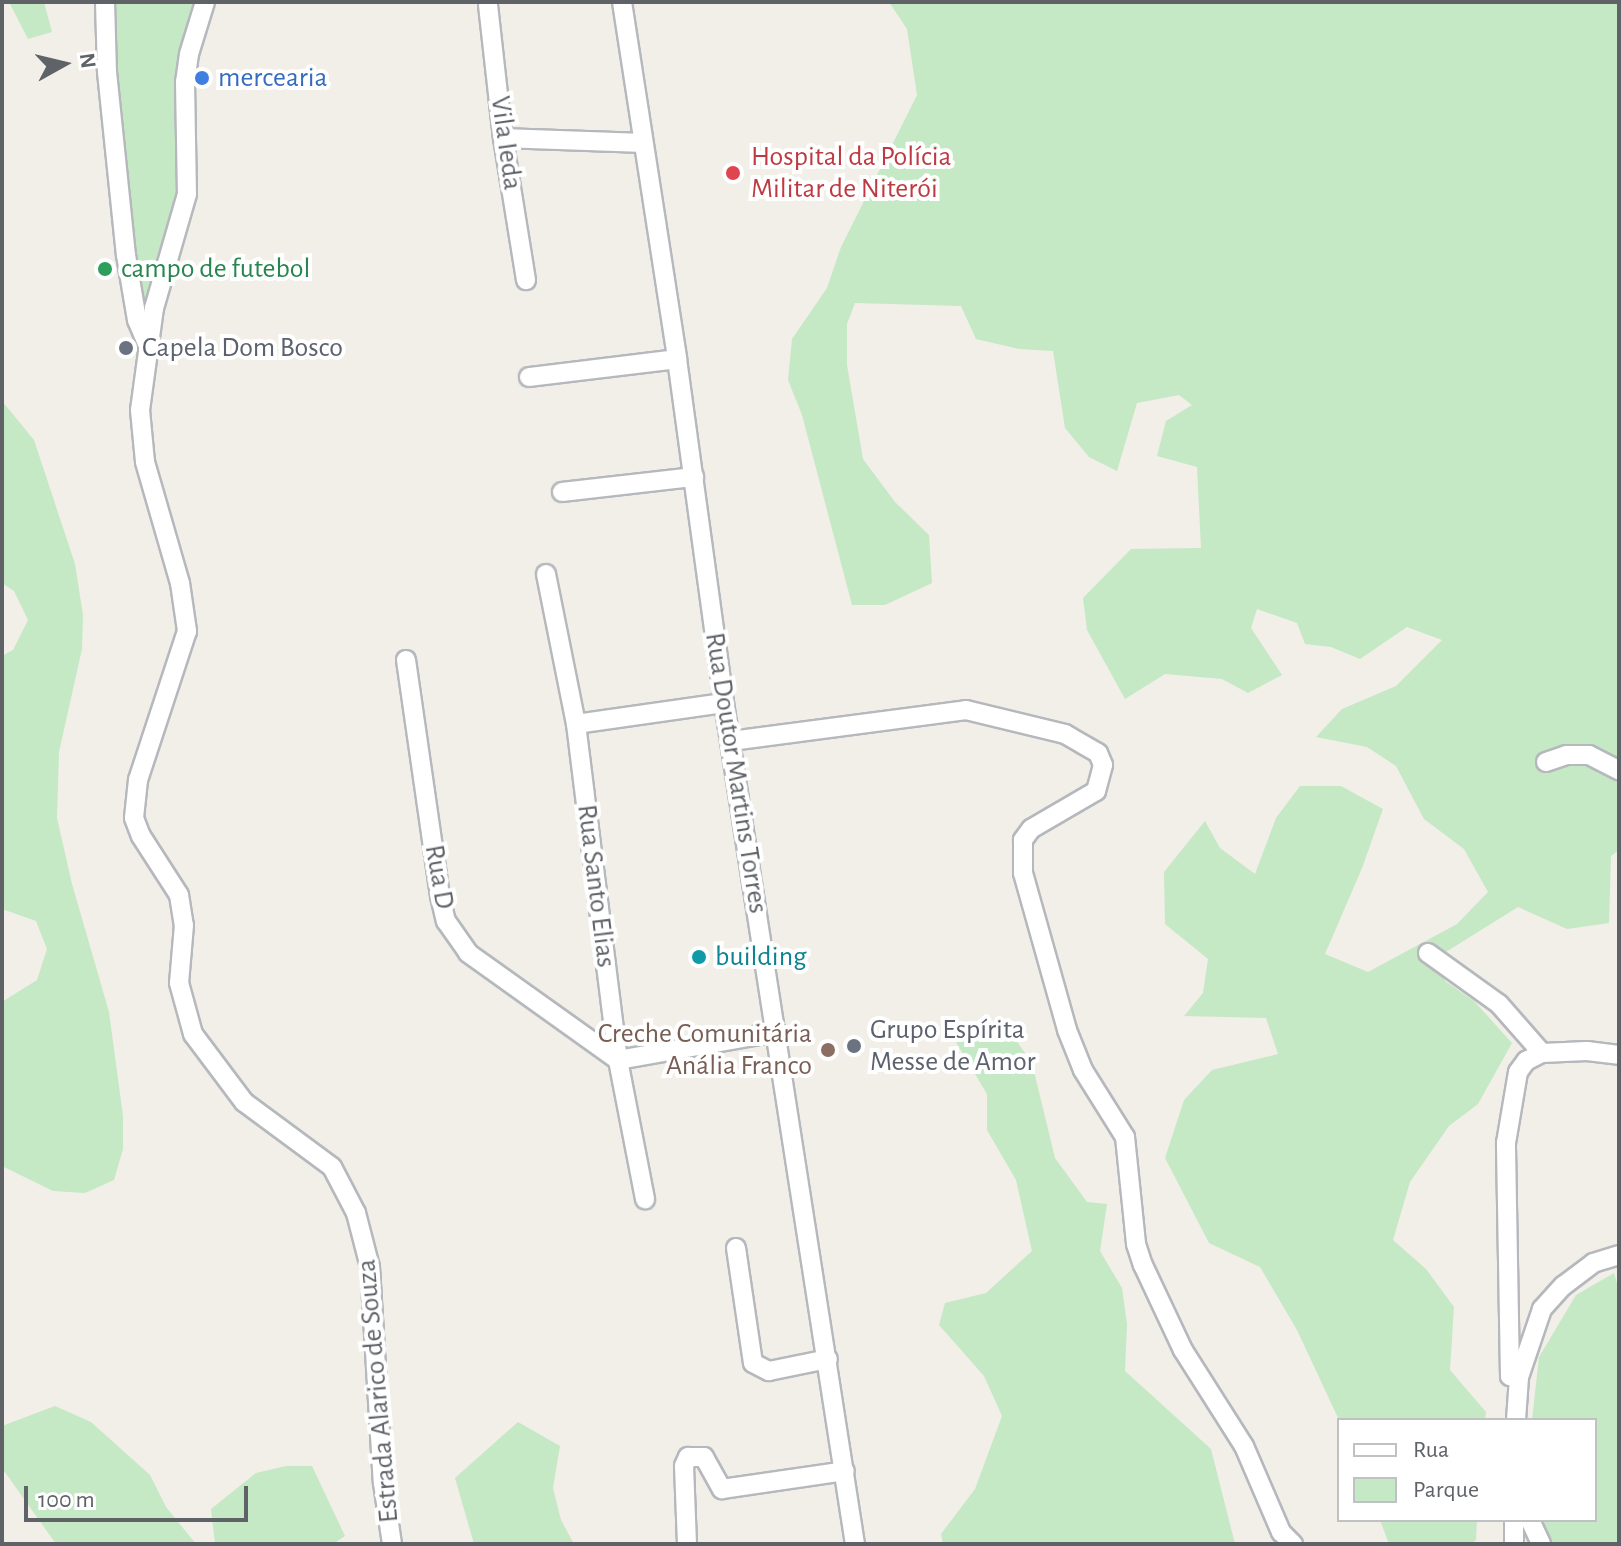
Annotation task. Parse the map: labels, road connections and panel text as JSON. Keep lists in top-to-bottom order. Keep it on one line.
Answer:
{"streets":{"street":["Vila Ieda","Rua Doutor Martins Torres","Rua D","Rua Santo Elias","Estrada Alarico de Souza"]},"crossings":[["Rua D","Rua Santo Elias"]],"places":["mercearia","Hospital da Polícia Militar de Niterói","campo de futebol","Capela Dom Bosco","building","Grupo Espírita Messe de Amor","Creche Comunitária Anália Franco"],"legend":["Rua","Parque"],"scale_bar":"100 m","north":"right"}
